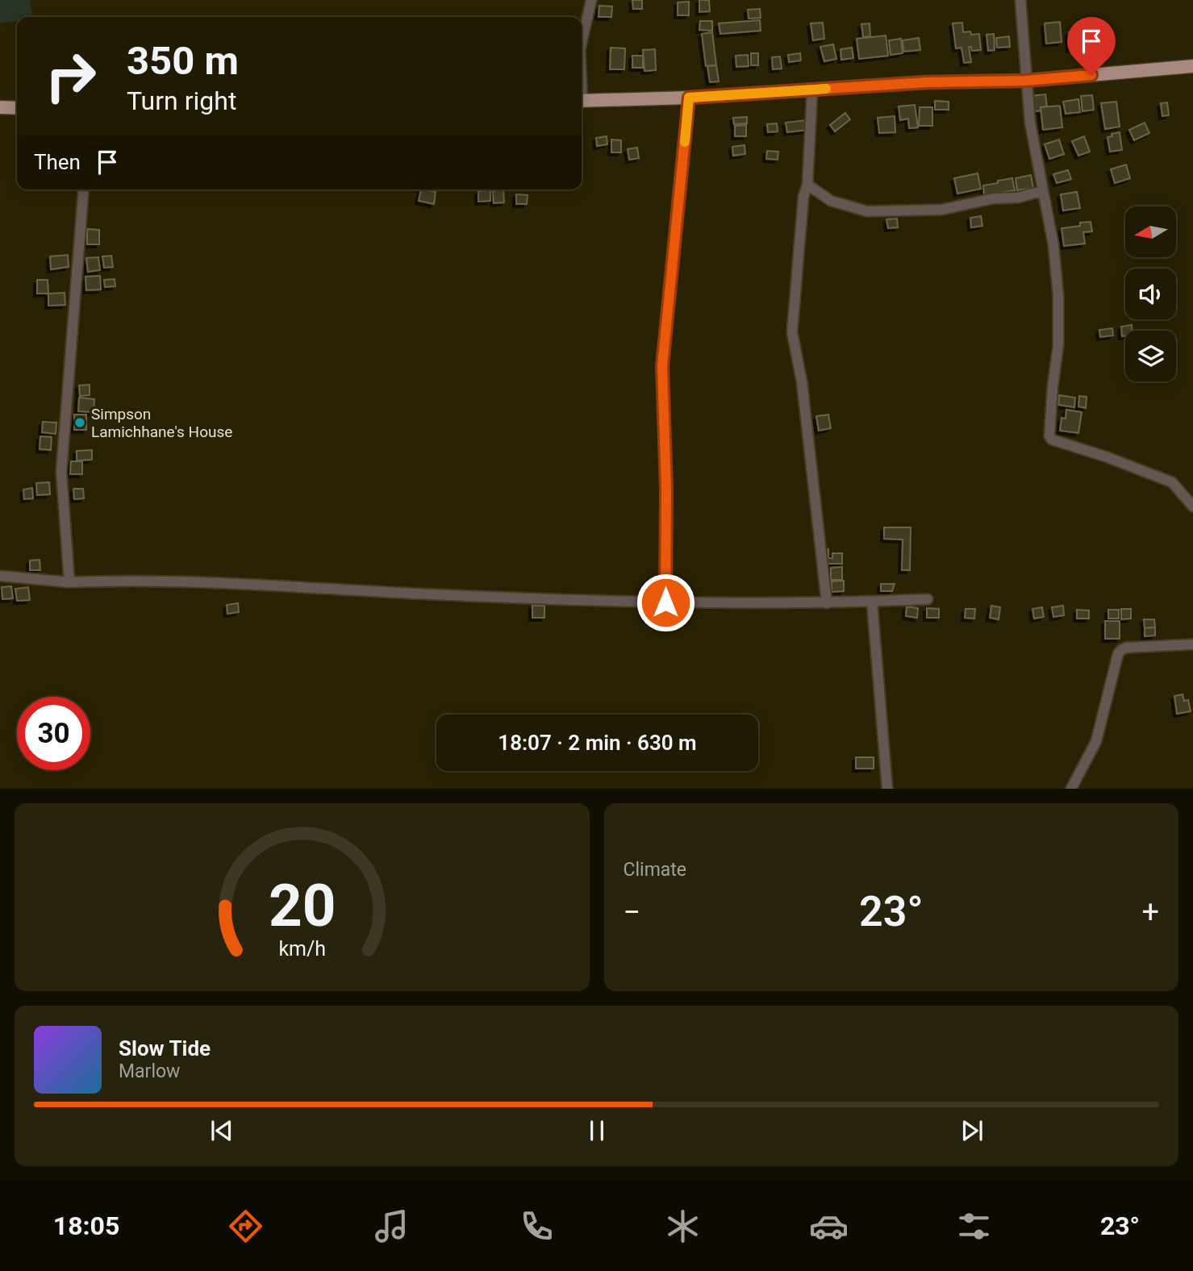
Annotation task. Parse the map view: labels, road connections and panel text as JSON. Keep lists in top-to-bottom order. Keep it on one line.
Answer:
{"places":["Simpson Lamichhane's House"],"north":"left","page":{"turn":["350 m","Turn right"],"then":"Then","limit":"30","trip":"18:07 · 2 min · 630 m","tile":"Climate","heat":["−","23°","+"],"song":["Slow Tide","Marlow"],"tabs":["18:05","23°"],"gauge":["20","km/h"]}}
